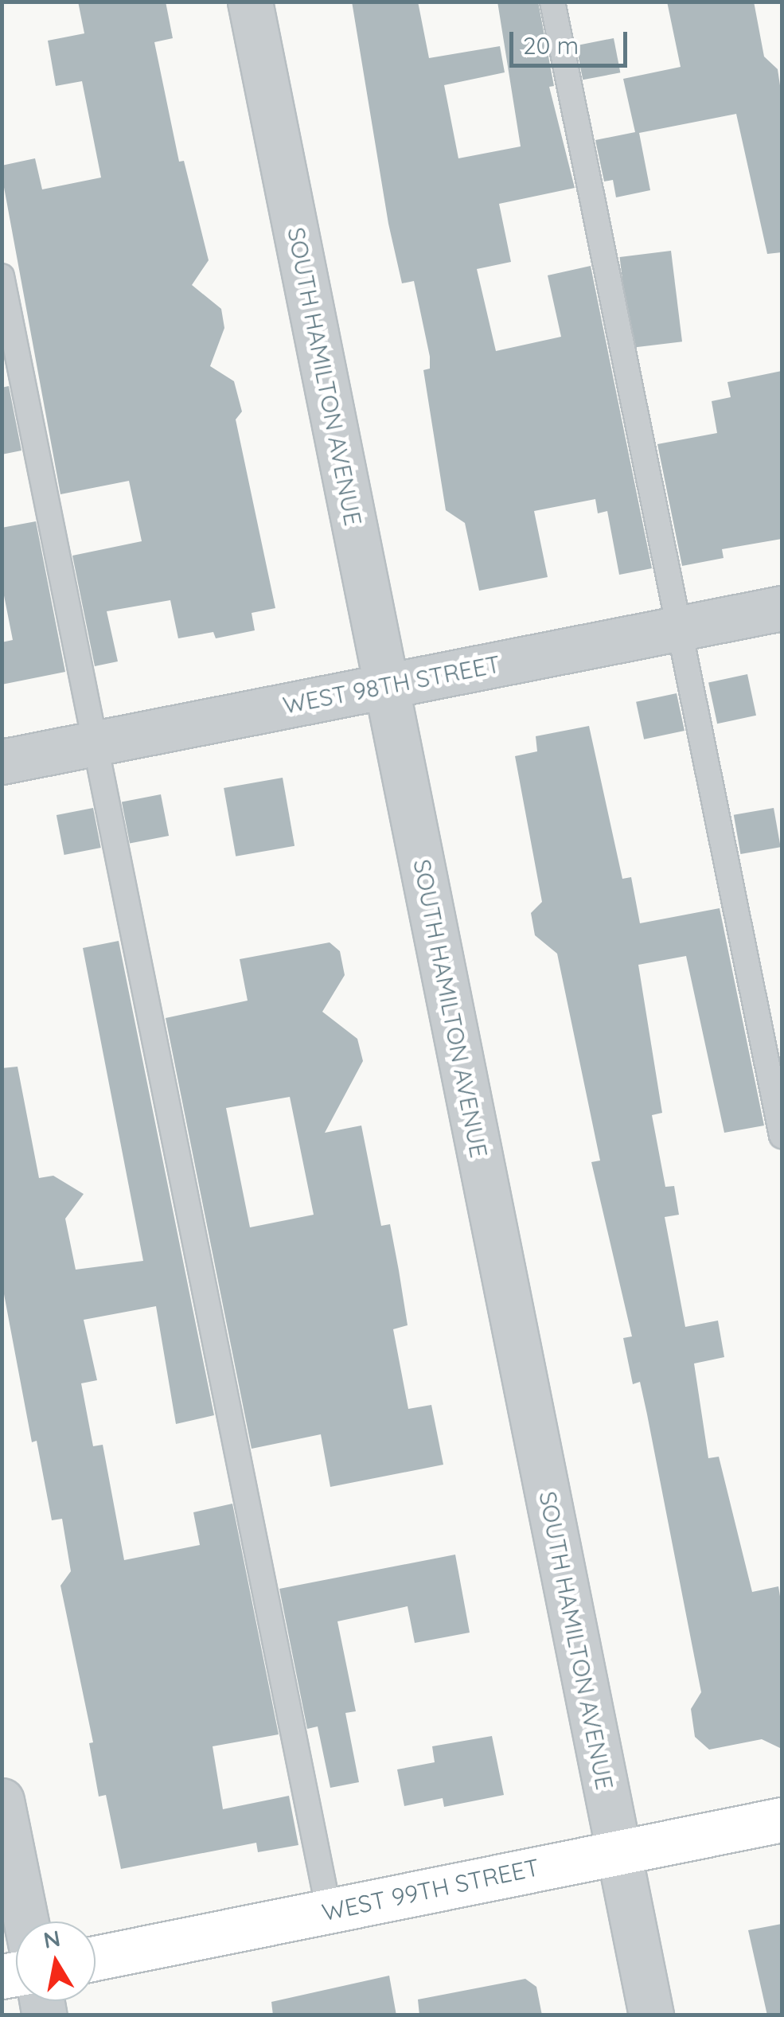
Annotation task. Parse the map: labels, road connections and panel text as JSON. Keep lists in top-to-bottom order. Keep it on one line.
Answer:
{"streets":{"street":["SOUTH HAMILTON AVENUE","WEST 98TH STREET","WEST 99TH STREET"]},"crossings":[["SOUTH HAMILTON AVENUE","WEST 98TH STREET"],["SOUTH HAMILTON AVENUE","WEST 99TH STREET"]],"scale_bar":"20 m","north":"top"}
